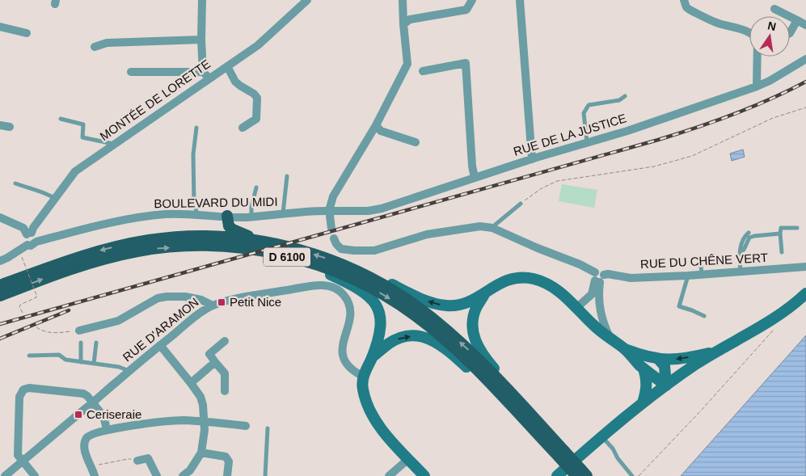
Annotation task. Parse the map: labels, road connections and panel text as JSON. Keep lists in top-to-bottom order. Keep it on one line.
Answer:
{"streets":{"main road":["D 6100"],"street":["MONTÉE DE LORETTE","RUE DE LA JUSTICE","BOULEVARD DU MIDI","RUE DU CHÊNE VERT","RUE D'ARAMON"]},"crossings":[["MONTÉE DE LORETTE","BOULEVARD DU MIDI"],["RUE DE LA JUSTICE","BOULEVARD DU MIDI"]],"places":{"transit":["Petit Nice","Ceriseraie"]},"north":"top"}
